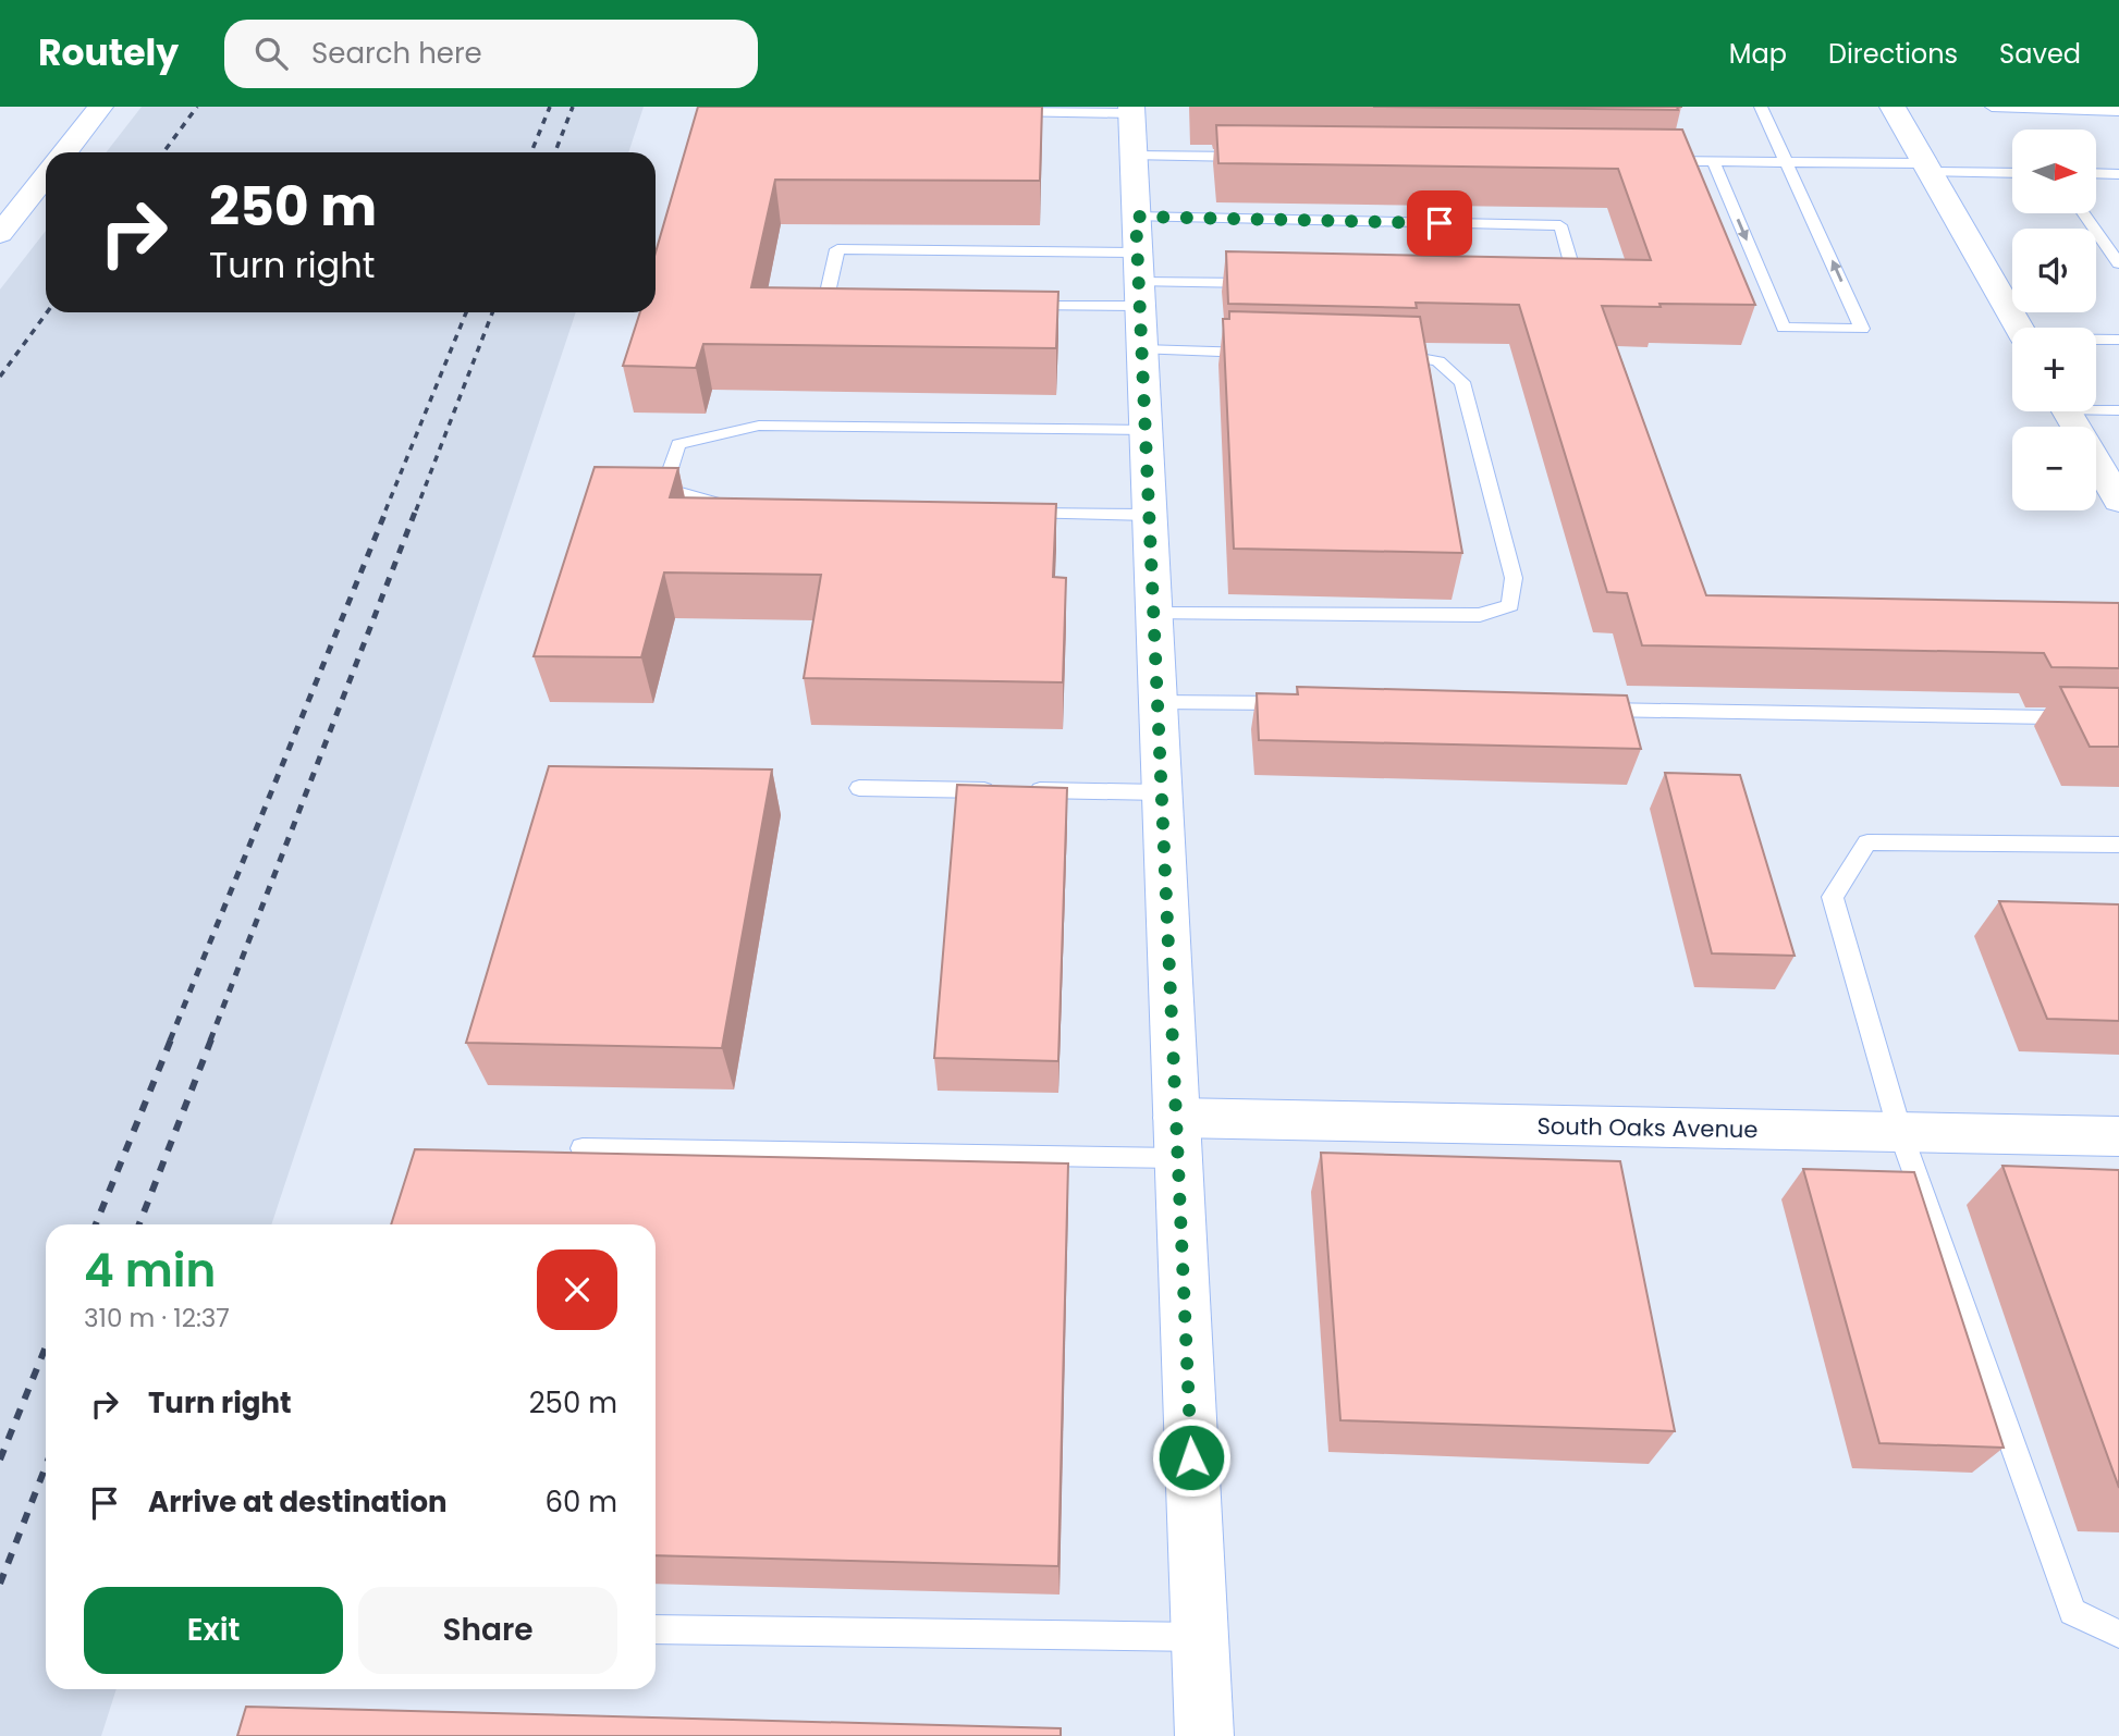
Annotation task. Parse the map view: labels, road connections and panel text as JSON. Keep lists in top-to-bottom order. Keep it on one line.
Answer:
{"streets":{"street":["South Oaks Avenue"]},"north":"right","page":{"header":"Routely","search":"Search here","nav":["Map","Directions","Saved"],"map_buttons":["+","−"],"turn":["250 m","Turn right"],"heading":["4 min","310 m · 12:37"],"list":[{"name":"Turn right","value":"250 m"},{"name":"Arrive at destination","value":"60 m"}],"buttons":["Exit","Share"]}}
